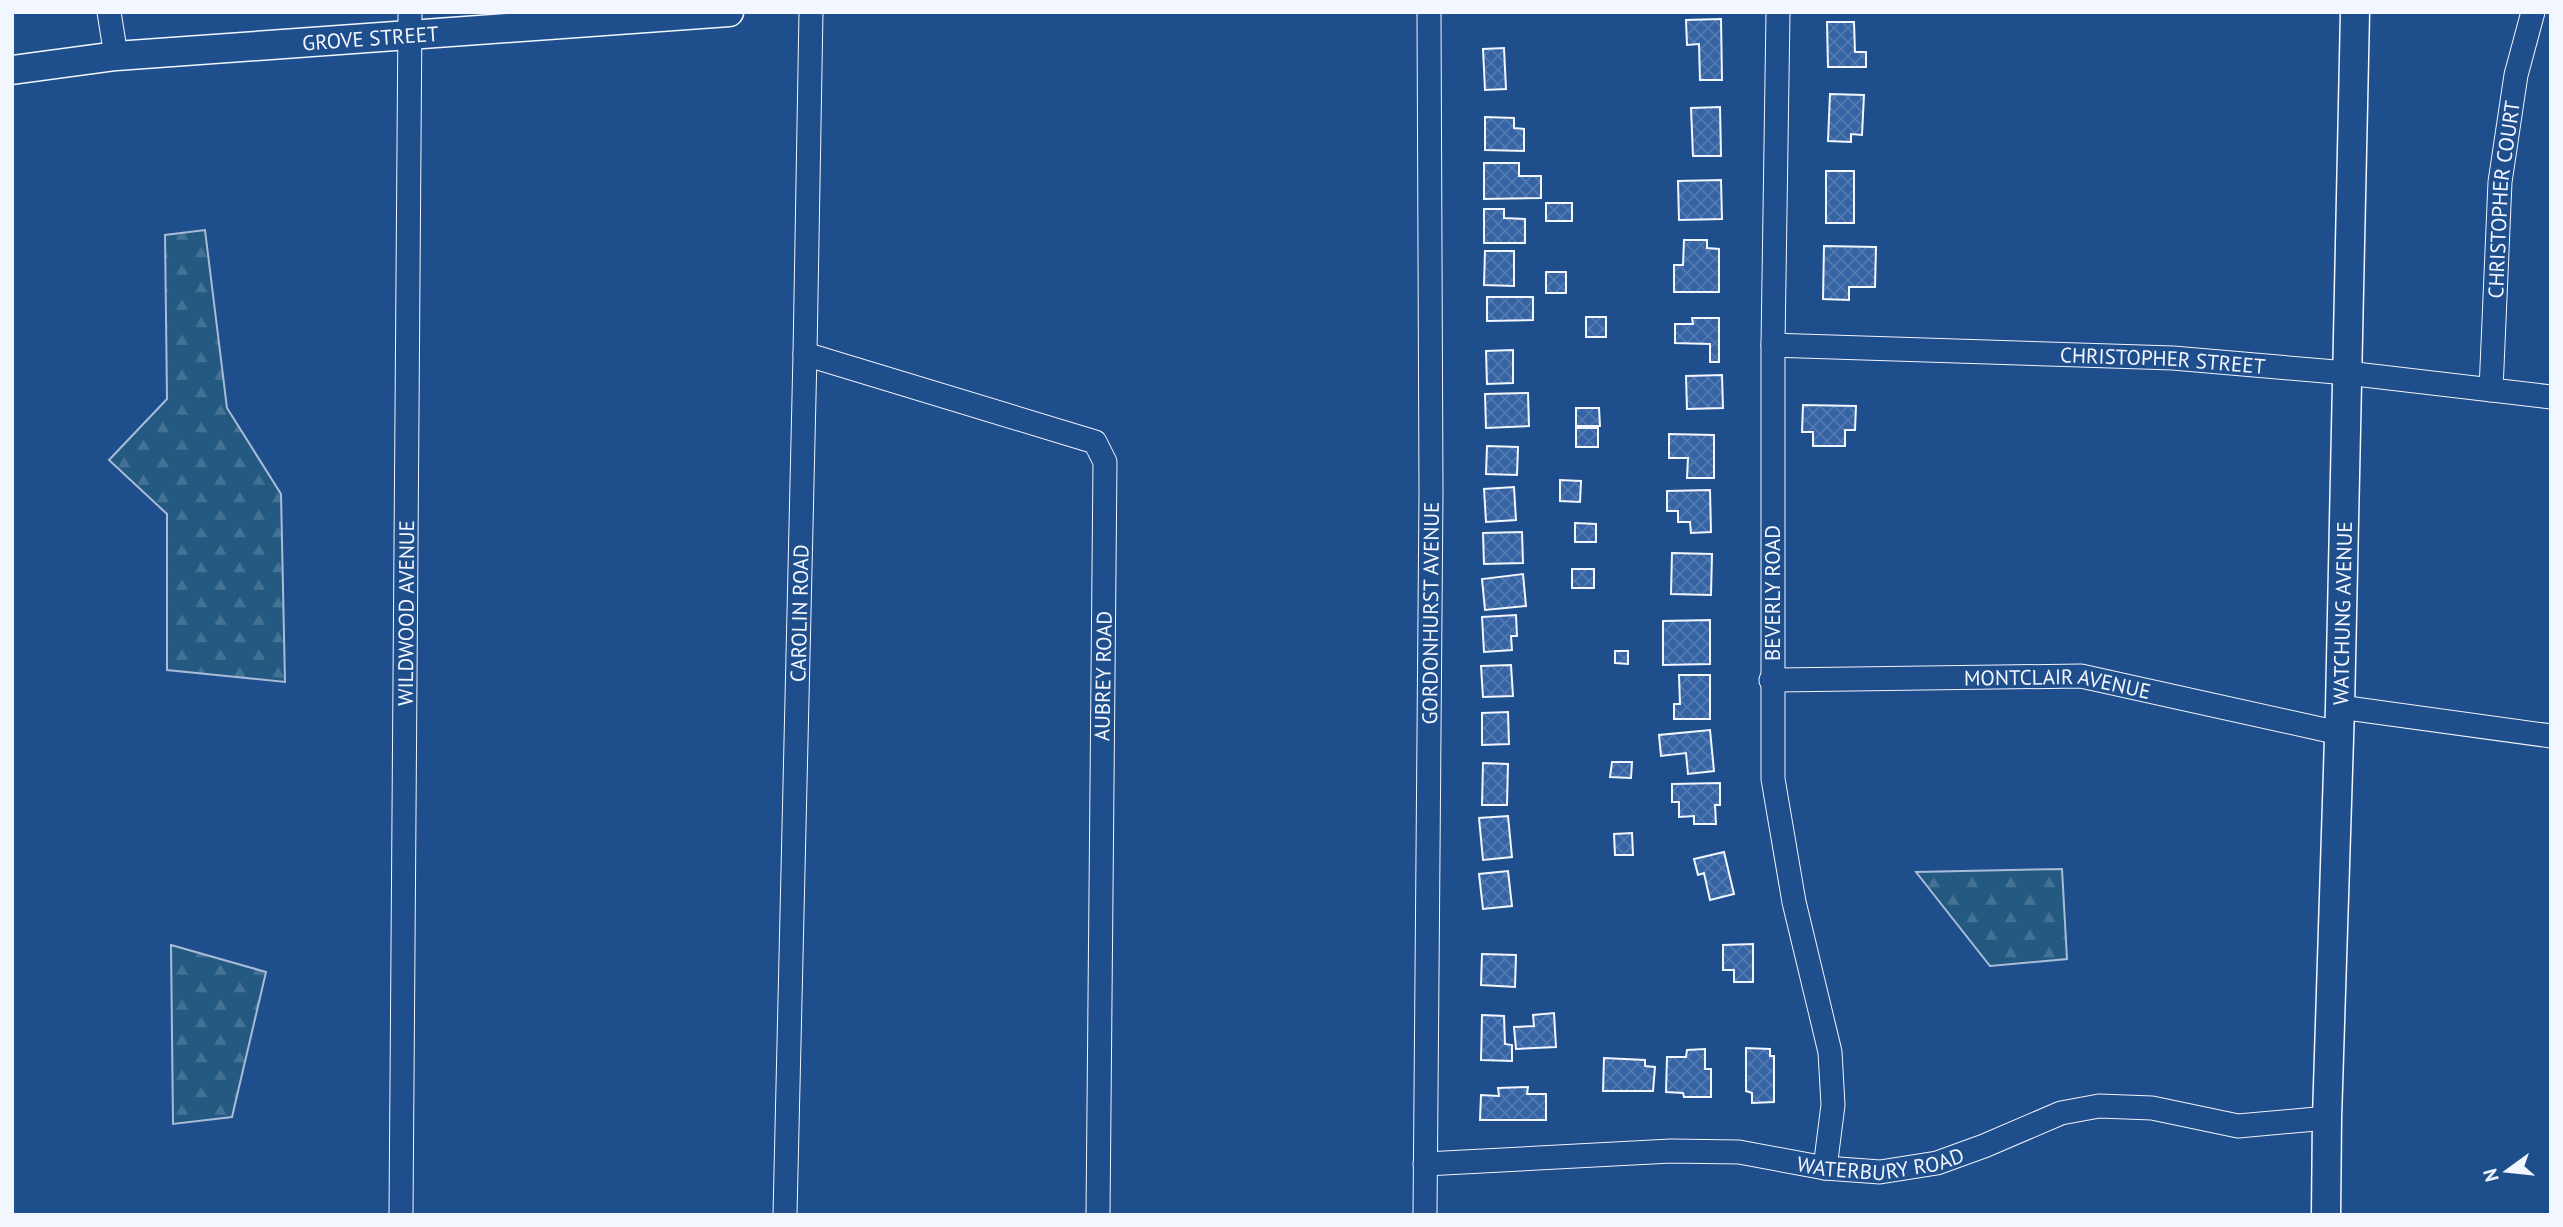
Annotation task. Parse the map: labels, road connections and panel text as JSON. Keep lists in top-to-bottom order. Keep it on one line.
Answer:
{"streets":{"main road":["GROVE STREET","WATCHUNG AVENUE"],"street":["CHRISTOPHER COURT","CHRISTOPHER STREET","BEVERLY ROAD","WILDWOOD AVENUE","CAROLIN ROAD","GORDONHURST AVENUE","AUBREY ROAD","MONTCLAIR AVENUE","WATERBURY ROAD"]},"crossings":[["GROVE STREET","WILDWOOD AVENUE"],["CHRISTOPHER COURT","CHRISTOPHER STREET"],["CHRISTOPHER STREET","BEVERLY ROAD"],["CHRISTOPHER STREET","WATCHUNG AVENUE"],["BEVERLY ROAD","MONTCLAIR AVENUE"],["BEVERLY ROAD","WATERBURY ROAD"],["CAROLIN ROAD","AUBREY ROAD"],["GORDONHURST AVENUE","WATERBURY ROAD"],["WATCHUNG AVENUE","MONTCLAIR AVENUE"],["WATCHUNG AVENUE","WATERBURY ROAD"]],"north":"left"}
